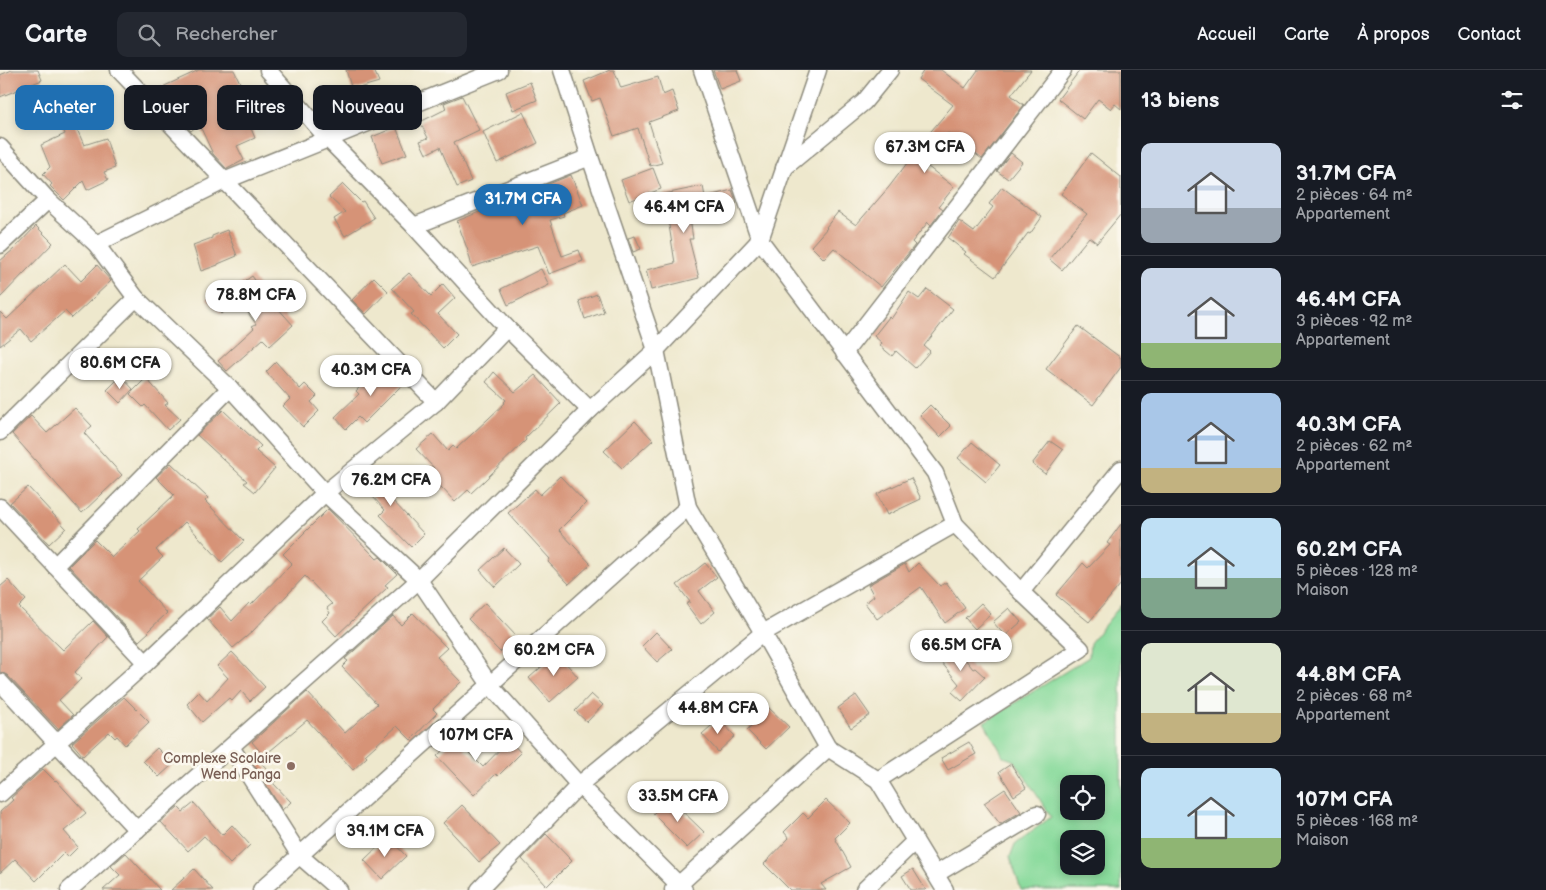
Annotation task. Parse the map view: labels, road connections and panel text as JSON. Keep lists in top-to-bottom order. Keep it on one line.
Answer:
{"places":["Complexe Scolaire Wend Panga"],"page":{"header":"Carte","search":"Rechercher","nav":["Accueil","Carte","À propos","Contact"],"heading":"13 biens","chip":["Acheter","Louer","Filtres","Nouveau"],"list":[{"name":"31.7M CFA","note":"2 pièces · 64 m² · Appartement"},{"name":"46.4M CFA","note":"3 pièces · 92 m² · Appartement"},{"name":"40.3M CFA","note":"2 pièces · 62 m² · Appartement"},{"name":"60.2M CFA","note":"5 pièces · 128 m² · Maison"},{"name":"44.8M CFA","note":"2 pièces · 68 m² · Appartement"},{"name":"107M CFA","note":"5 pièces · 168 m² · Maison"}],"price":["67.3M CFA","31.7M CFA","46.4M CFA","78.8M CFA","80.6M CFA","40.3M CFA","76.2M CFA","66.5M CFA","60.2M CFA","44.8M CFA","107M CFA","33.5M CFA","39.1M CFA"]}}
